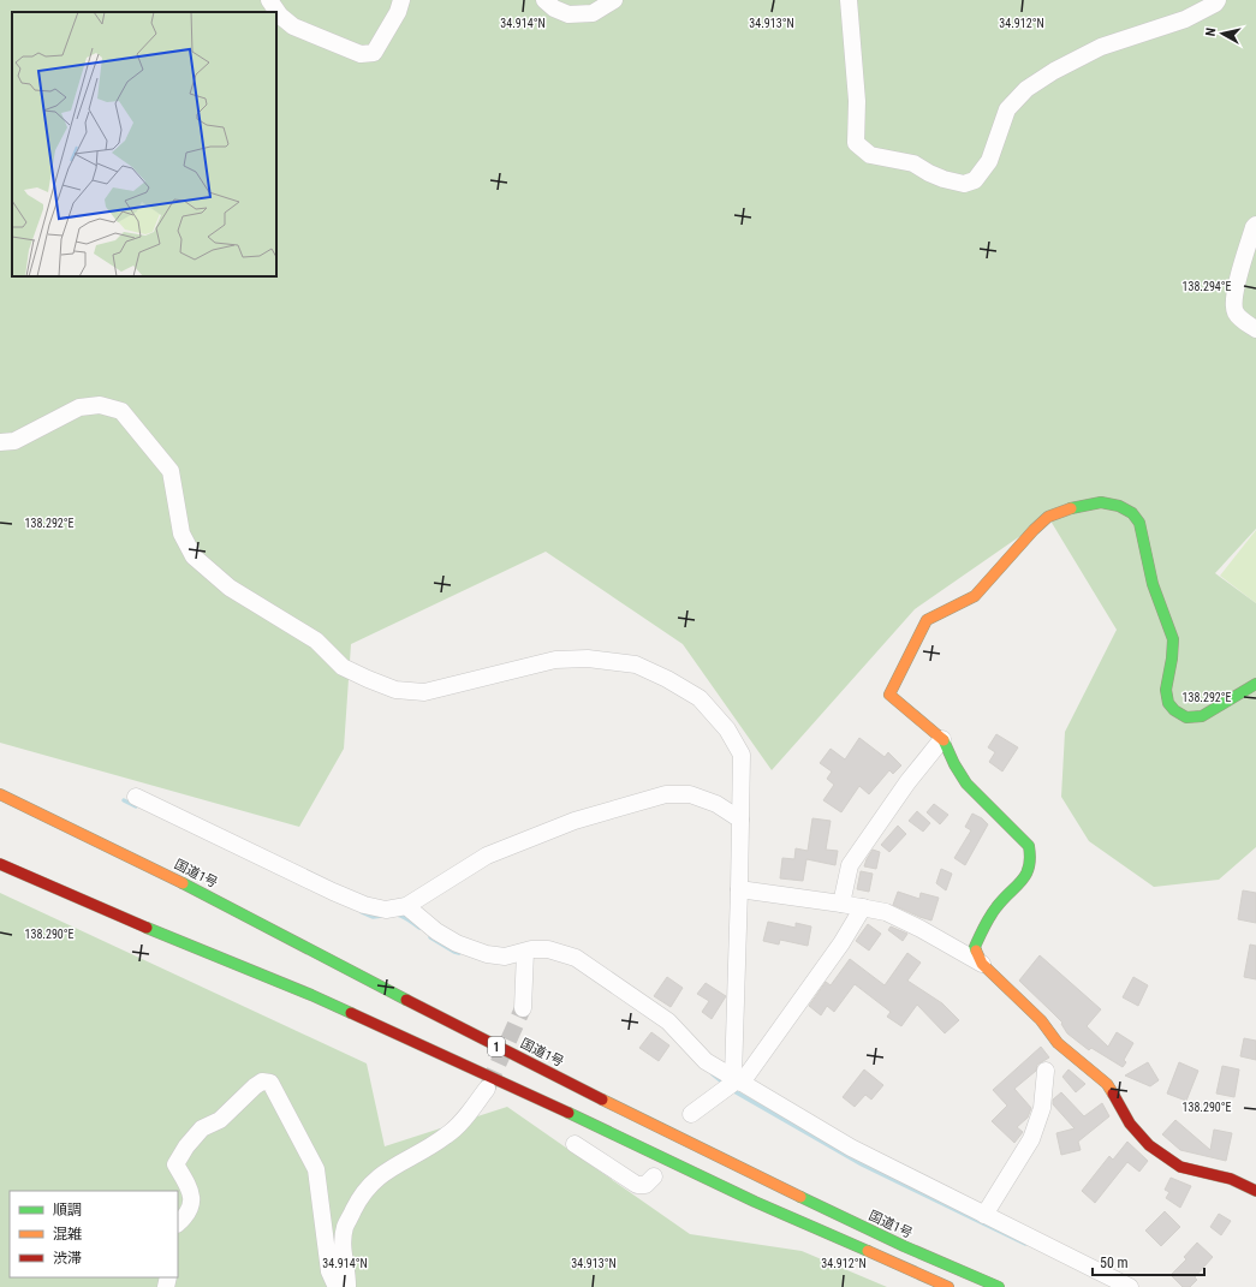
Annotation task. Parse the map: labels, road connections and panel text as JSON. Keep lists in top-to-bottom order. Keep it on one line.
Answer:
{"streets":{"main road":["国道1号","1"]},"legend":["順調","混雑","渋滞"],"scale_bar":"50 m","north":"left","coordinates":["34.914°N","34.913°N","34.912°N","138.294°E","138.292°E","138.290°E"]}
